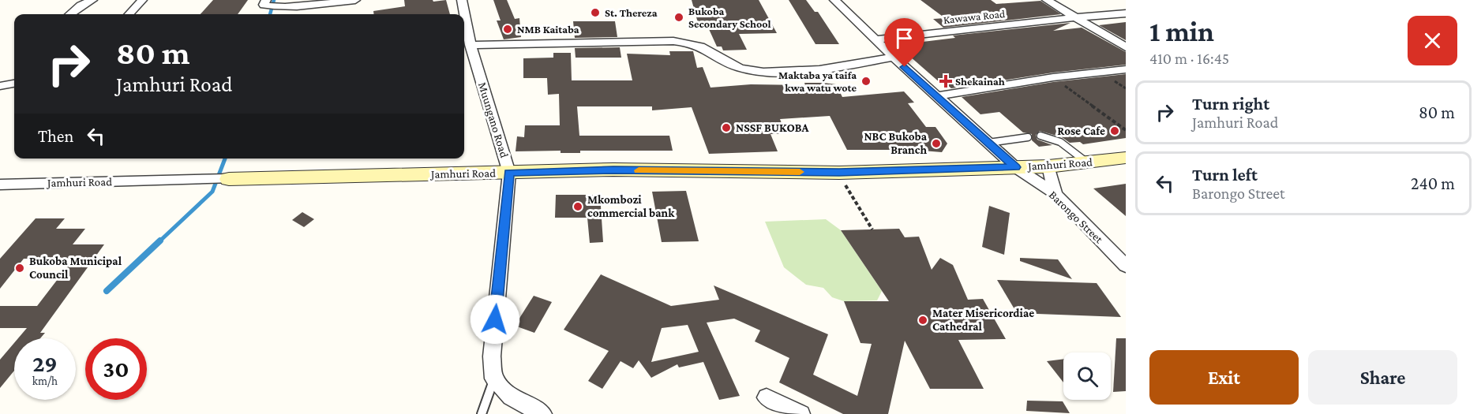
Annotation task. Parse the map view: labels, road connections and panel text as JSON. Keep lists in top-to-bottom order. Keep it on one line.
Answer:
{"streets":{"street":["Kawawa Road","Muungano Road","Jamhuri Road","Barongo Street"]},"crossings":[["Kawawa Road","Barongo Street"],["Muungano Road","Jamhuri Road"],["Jamhuri Road","Barongo Street"]],"places":{"other":["St. Thereza","Bukoba Secondary School","NMB Kaitaba","Maktaba ya taifa kwa watu wote","NSSF BUKOBA","Rose Cafe","NBC Bukoba Branch","Mkombozi commercial bank","Bukoba Municipal Council","Mater Misericordiae Cathedral"],"health":["Shekainah"]},"page":{"heading":["1 min","410 m · 16:45"],"turn":["80 m","Jamhuri Road"],"list":[{"name":"Turn right","note":"Jamhuri Road","value":"80 m"},{"name":"Turn left","note":"Barongo Street","value":"240 m"}],"then":"Then","speed":"29 km/h","limit":"30","buttons":["Exit","Share"]}}
